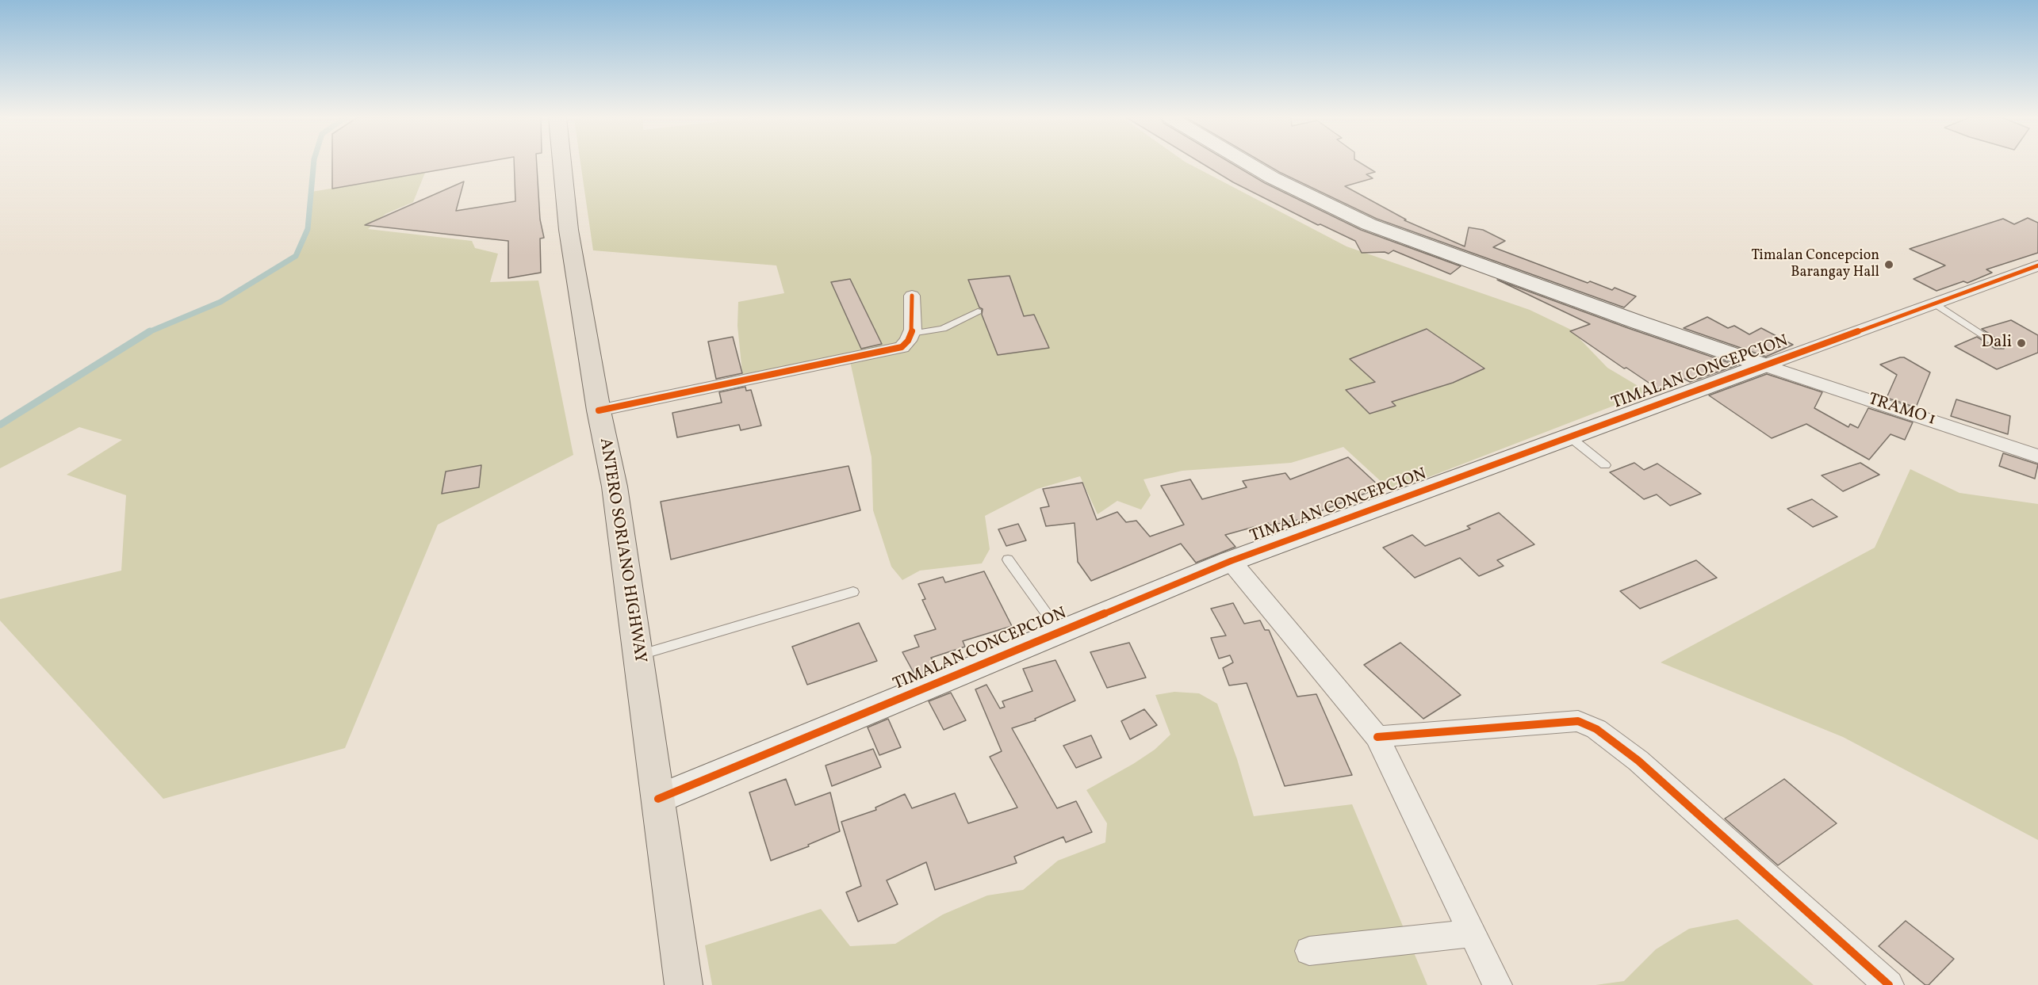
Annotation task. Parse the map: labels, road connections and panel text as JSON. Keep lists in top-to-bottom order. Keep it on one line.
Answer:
{"streets":{"main road":["ANTERO SORIANO HIGHWAY"],"street":["TIMALAN CONCEPCION","TRAMO 1"]},"crossings":[["TIMALAN CONCEPCION","TRAMO 1"],["TIMALAN CONCEPCION","ANTERO SORIANO HIGHWAY"]],"places":["Timalan Concepcion Barangay Hall","Dali"]}
